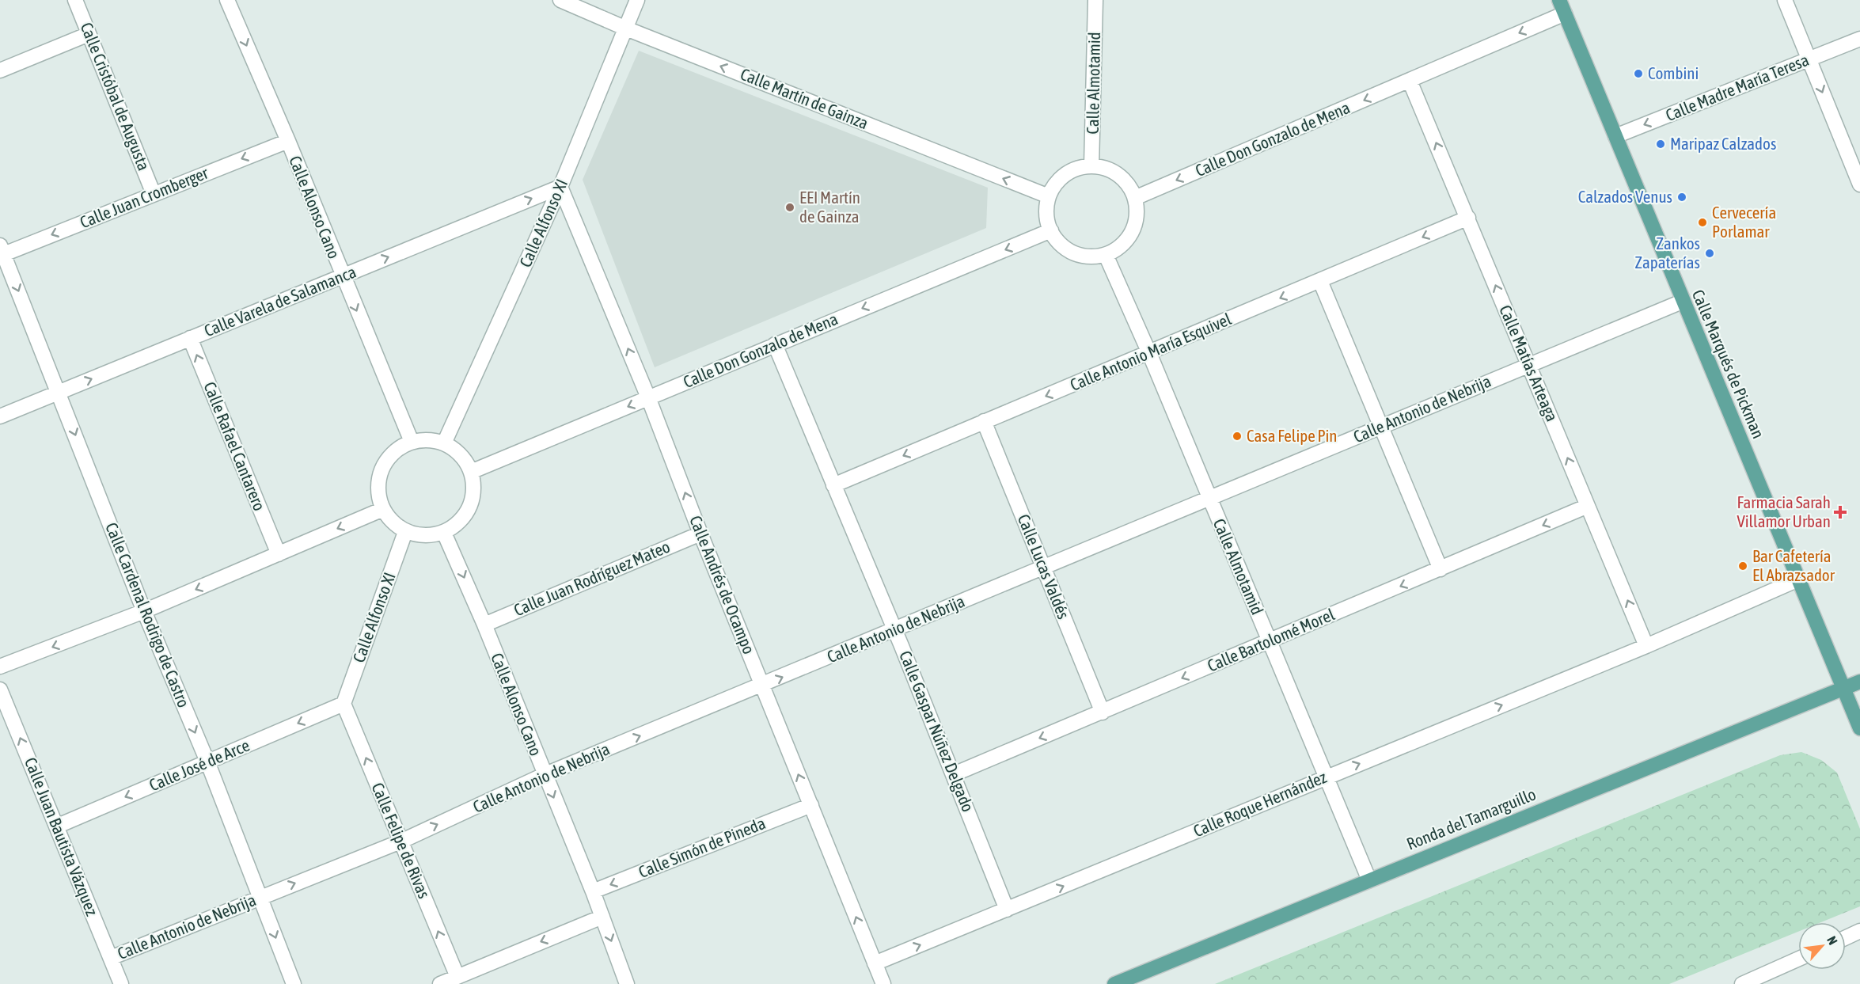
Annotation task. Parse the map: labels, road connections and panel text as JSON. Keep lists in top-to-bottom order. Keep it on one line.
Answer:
{"streets":{"main road":["Calle Marqués de Pickman","Ronda del Tamarguillo"],"street":["Calle Almotamid","Calle Madre María Teresa","Calle Cristóbal de Augusta","Calle Martín de Gainza","Calle Don Gonzalo de Mena","Calle Juan Cromberger","Calle Alonso Cano","Calle Alfonso XI","Calle Varela de Salamanca","Calle Antonio María Esquivel","Calle Matías Arteaga","Calle Antonio de Nebrija","Calle Rafael Cantarero","Calle Lucas Valdés","Calle Juan Rodríguez Mateo","Calle Andrés de Ocampo","Calle Cardenal Rodrigo de Castro","Calle Bartolomé Morel","Calle Gaspar Núñez Delgado","Calle José de Arce","Calle Roque Hernández","Calle Juan Bautista Vázquez","Calle Felipe de Rivas","Calle Simón de Pineda"]},"crossings":[["Calle Almotamid","Calle Martín de Gainza"],["Calle Almotamid","Calle Don Gonzalo de Mena"],["Calle Almotamid","Calle Antonio María Esquivel"],["Calle Almotamid","Calle Antonio de Nebrija"],["Calle Almotamid","Calle Bartolomé Morel"],["Calle Almotamid","Calle Roque Hernández"],["Calle Almotamid","Ronda del Tamarguillo"],["Calle Madre María Teresa","Calle Marqués de Pickman"],["Calle Cristóbal de Augusta","Calle Juan Cromberger"],["Calle Martín de Gainza","Calle Don Gonzalo de Mena"],["Calle Martín de Gainza","Calle Alfonso XI"],["Calle Don Gonzalo de Mena","Calle Alonso Cano"],["Calle Don Gonzalo de Mena","Calle Alfonso XI"],["Calle Don Gonzalo de Mena","Calle Matías Arteaga"],["Calle Don Gonzalo de Mena","Calle Marqués de Pickman"],["Calle Don Gonzalo de Mena","Calle Andrés de Ocampo"],["Calle Don Gonzalo de Mena","Calle Gaspar Núñez Delgado"],["Calle Juan Cromberger","Calle Alonso Cano"],["Calle Juan Cromberger","Calle Cardenal Rodrigo de Castro"],["Calle Alonso Cano","Calle Alfonso XI"],["Calle Alonso Cano","Calle Varela de Salamanca"],["Calle Alonso Cano","Calle Antonio de Nebrija"],["Calle Alonso Cano","Calle Juan Rodríguez Mateo"],["Calle Alonso Cano","Calle Simón de Pineda"],["Calle Alfonso XI","Calle Varela de Salamanca"],["Calle Alfonso XI","Calle Andrés de Ocampo"],["Calle Alfonso XI","Calle José de Arce"],["Calle Alfonso XI","Calle Felipe de Rivas"],["Calle Varela de Salamanca","Calle Rafael Cantarero"],["Calle Varela de Salamanca","Calle Andrés de Ocampo"],["Calle Varela de Salamanca","Calle Cardenal Rodrigo de Castro"],["Calle Antonio María Esquivel","Calle Matías Arteaga"],["Calle Antonio María Esquivel","Calle Lucas Valdés"],["Calle Antonio María Esquivel","Calle Gaspar Núñez Delgado"],["Calle Matías Arteaga","Calle Antonio de Nebrija"],["Calle Matías Arteaga","Calle Bartolomé Morel"],["Calle Matías Arteaga","Calle Roque Hernández"],["Calle Marqués de Pickman","Calle Antonio de Nebrija"],["Calle Marqués de Pickman","Calle Roque Hernández"],["Calle Marqués de Pickman","Ronda del Tamarguillo"],["Calle Antonio de Nebrija","Calle Lucas Valdés"],["Calle Antonio de Nebrija","Calle Andrés de Ocampo"],["Calle Antonio de Nebrija","Calle Cardenal Rodrigo de Castro"],["Calle Antonio de Nebrija","Calle Gaspar Núñez Delgado"],["Calle Antonio de Nebrija","Calle Juan Bautista Vázquez"],["Calle Antonio de Nebrija","Calle Felipe de Rivas"],["Calle Lucas Valdés","Calle Bartolomé Morel"],["Calle Juan Rodríguez Mateo","Calle Andrés de Ocampo"],["Calle Andrés de Ocampo","Calle Roque Hernández"],["Calle Andrés de Ocampo","Calle Simón de Pineda"],["Calle Cardenal Rodrigo de Castro","Calle José de Arce"],["Calle Bartolomé Morel","Calle Gaspar Núñez Delgado"],["Calle Gaspar Núñez Delgado","Calle Roque Hernández"],["Calle José de Arce","Calle Juan Bautista Vázquez"],["Calle José de Arce","Calle Felipe de Rivas"]],"one_way":["Calle Madre María Teresa","Calle Martín de Gainza","Calle Don Gonzalo de Mena","Calle Juan Cromberger","Calle Alonso Cano","Calle Varela de Salamanca","Calle Antonio María Esquivel","Calle Matías Arteaga","Calle Antonio de Nebrija","Calle Rafael Cantarero","Calle Andrés de Ocampo","Calle Cardenal Rodrigo de Castro","Calle Bartolomé Morel","Calle José de Arce","Calle Roque Hernández","Calle Juan Bautista Vázquez","Calle Felipe de Rivas","Calle Simón de Pineda"],"places":{"other":["Combini","Maripaz Calzados","Calzados Venus","EEI Martín de Gainza","Cervecería Porlamar","Zankos Zapaterías","Casa Felipe Pin","Bar Cafetería El Abrazsador"],"health":["Farmacia Sarah Villamor Urban"]},"north":"top right"}
